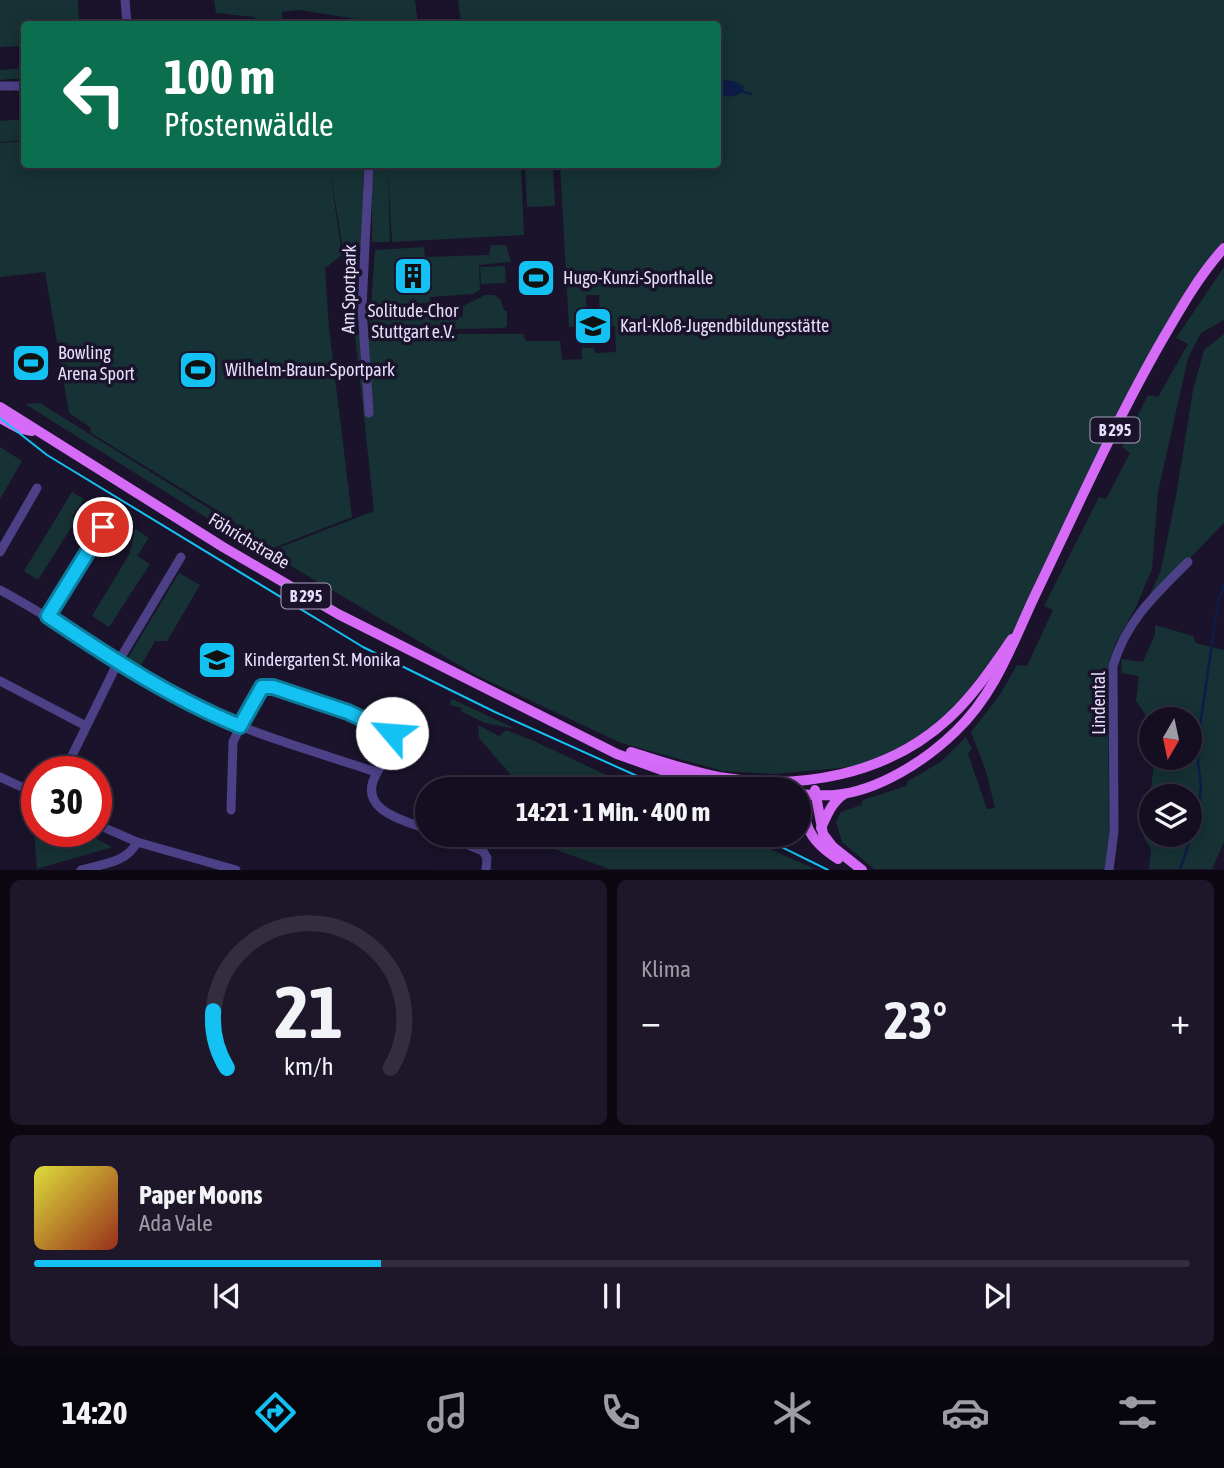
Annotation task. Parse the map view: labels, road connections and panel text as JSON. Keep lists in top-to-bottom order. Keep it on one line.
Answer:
{"streets":{"main road":["B 295","Föhrichstraße"],"street":["Am Sportpark","Lindental"]},"crossings":[["B 295","Föhrichstraße"]],"places":{"building":["Solitude-Chor Stuttgart e.V."],"sports":["Hugo-Kunzi-Sporthalle","Bowling Arena Sport","Wilhelm-Braun-Sportpark"],"school or university":["Karl-Kloß-Jugendbildungsstätte","Kindergarten St. Monika"]},"north":"bottom","page":{"turn":["100 m","Pfostenwäldle"],"limit":"30","trip":"14:21 · 1 Min. · 400 m","tile":"Klima","heat":["−","23°","+"],"song":["Paper Moons","Ada Vale"],"tabs":"14:20","gauge":["21","km/h"]}}
